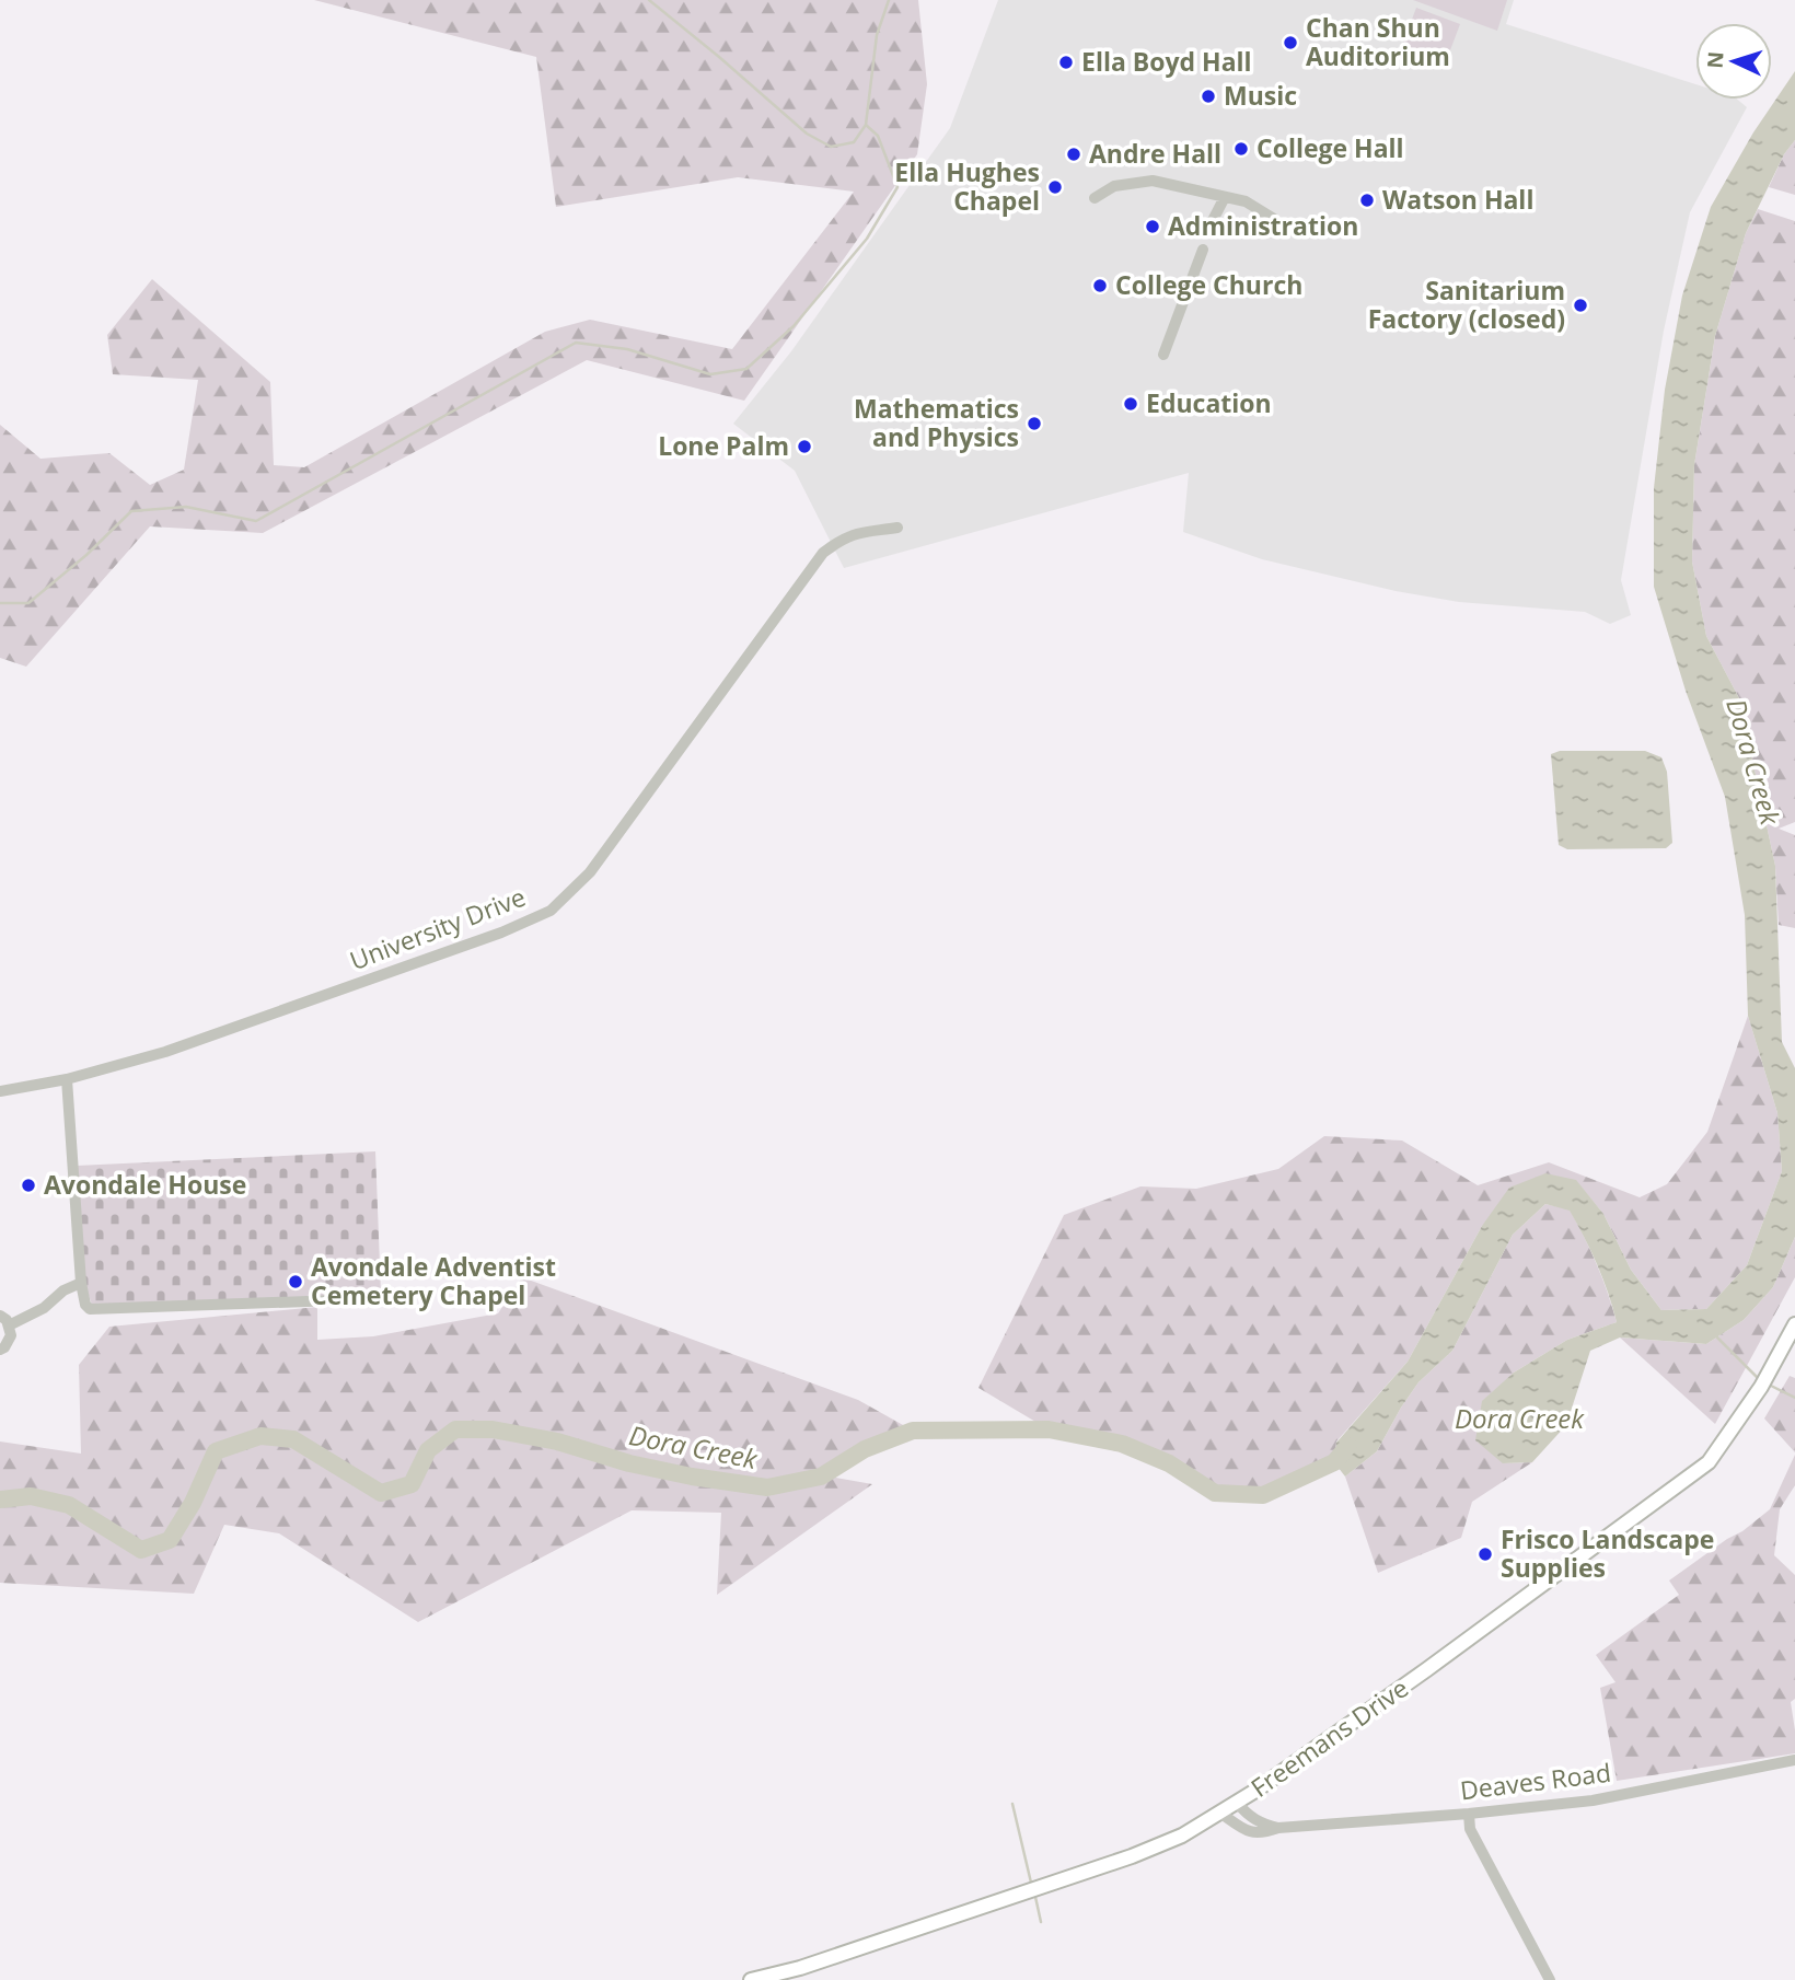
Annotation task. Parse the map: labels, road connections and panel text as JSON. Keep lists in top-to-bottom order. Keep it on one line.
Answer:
{"streets":{"main road":["Freemans Drive"],"street":["University Drive","Deaves Road"]},"crossings":[["Freemans Drive","Deaves Road"]],"water":["Dora Creek"],"places":["Chan Shun Auditorium","Ella Boyd Hall","Music","College Hall","Andre Hall","Ella Hughes Chapel","Watson Hall","Administration","College Church","Sanitarium Factory (closed)","Education","Mathematics and Physics","Lone Palm","Avondale House","Avondale Adventist Cemetery Chapel","Frisco Landscape Supplies"],"north":"left"}
